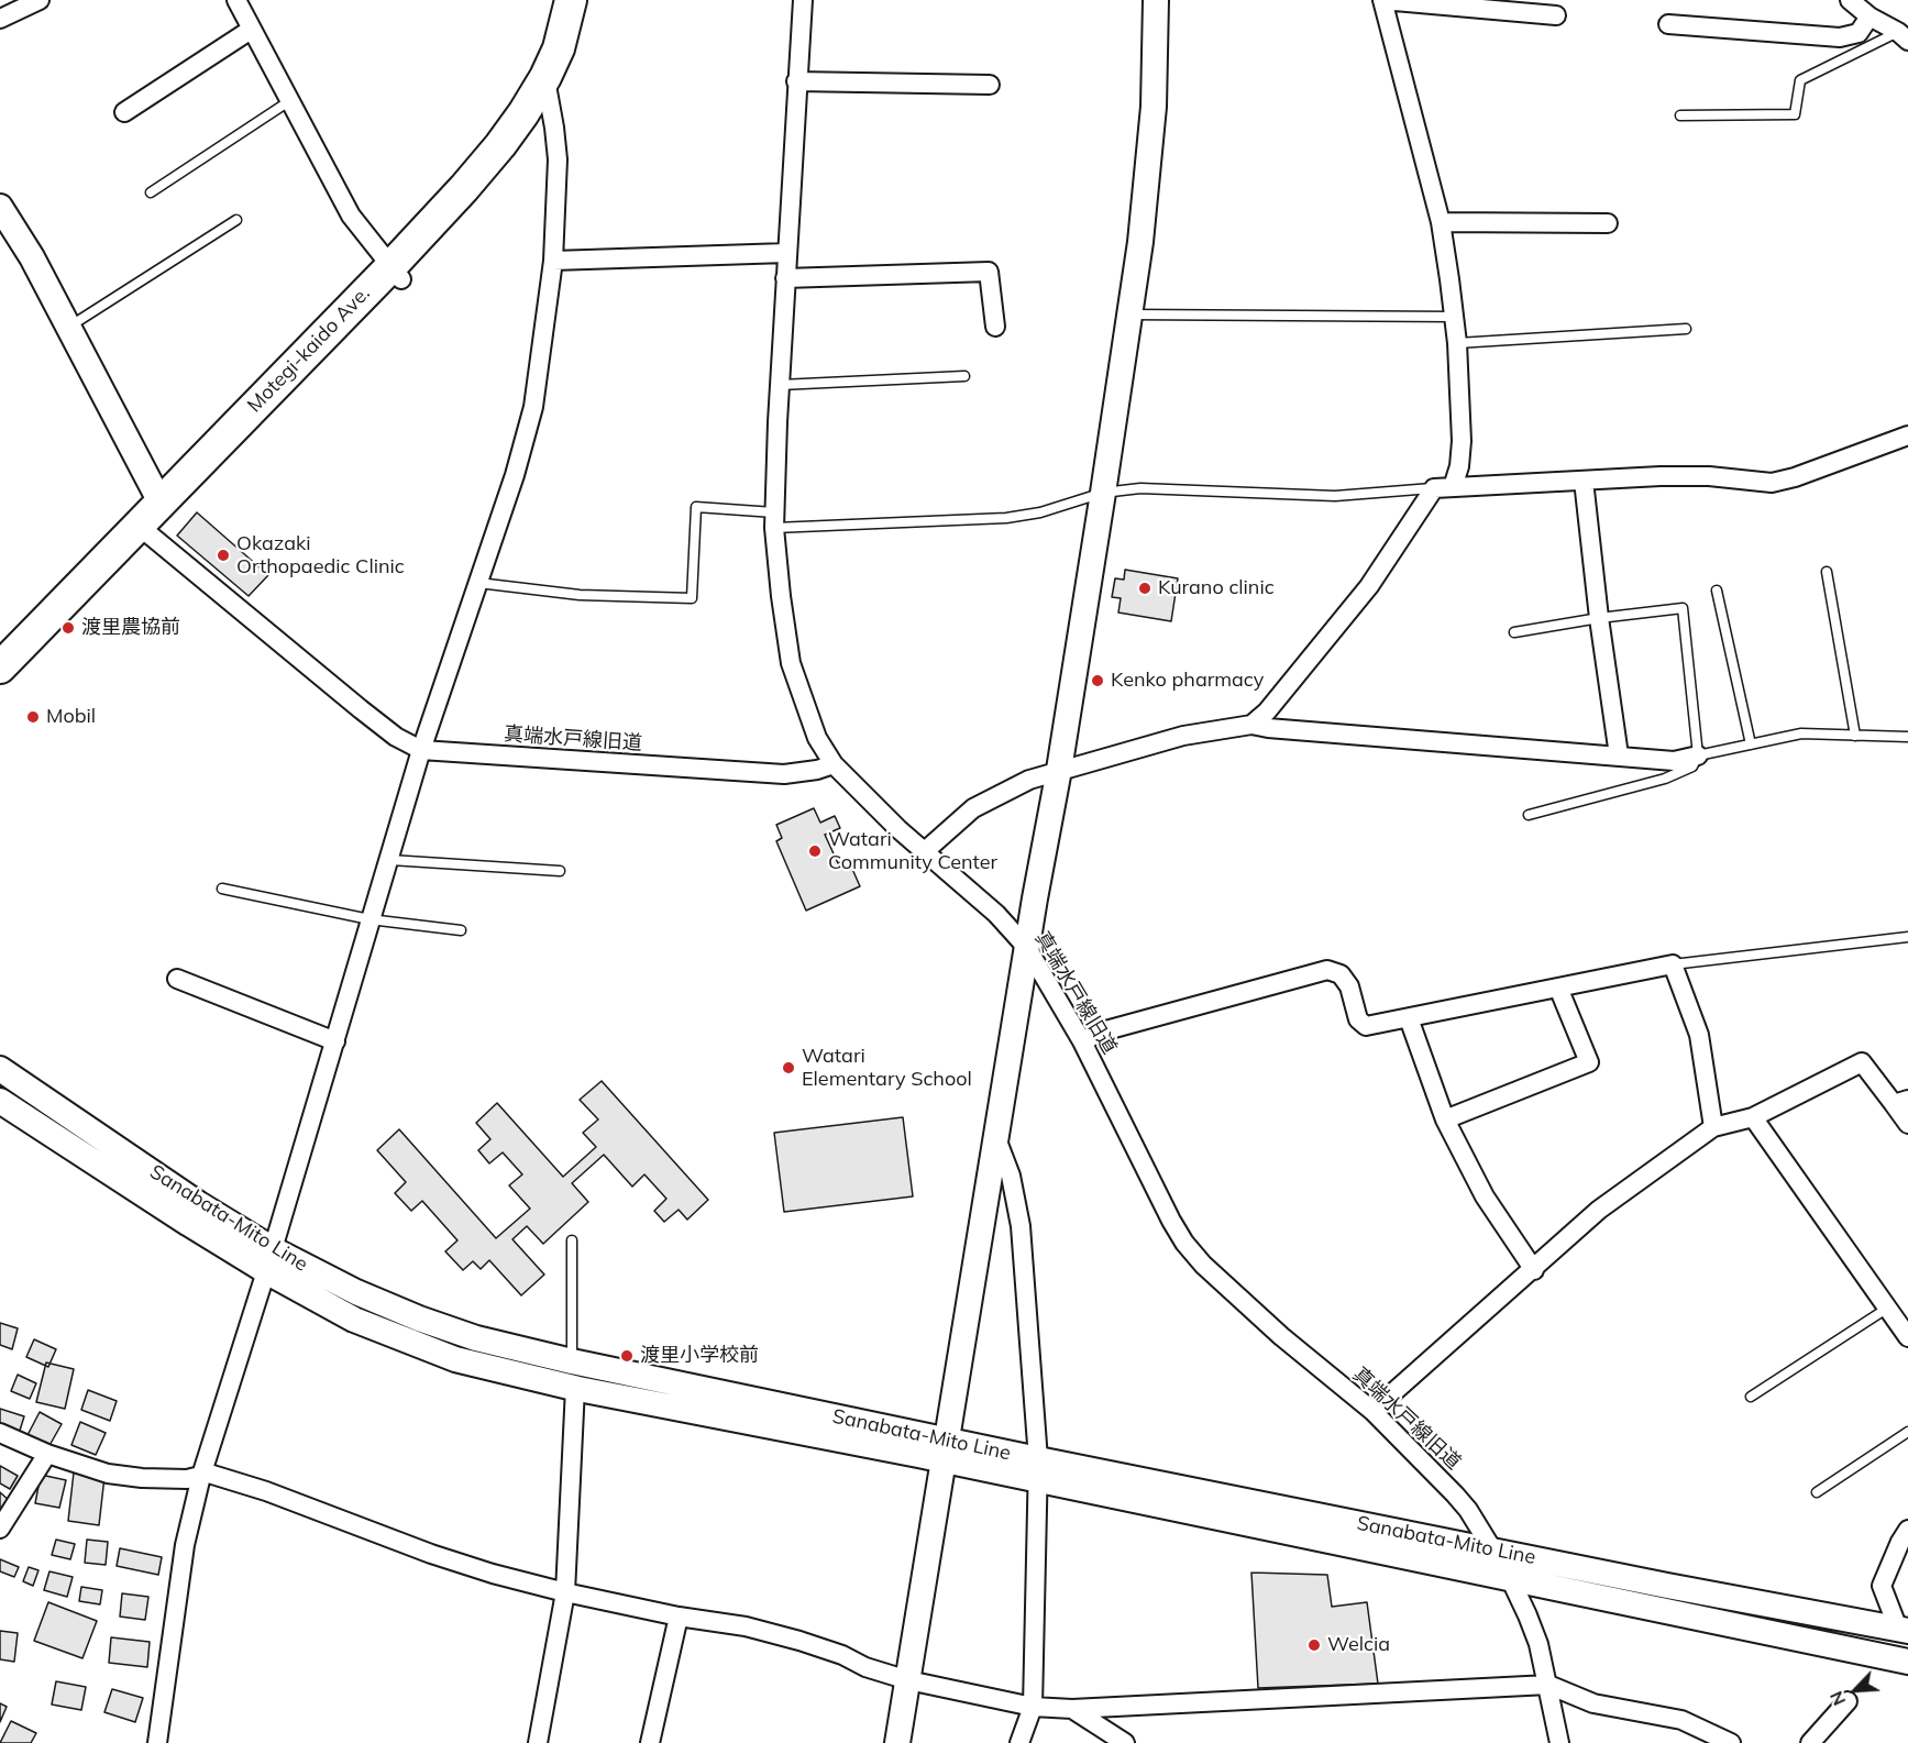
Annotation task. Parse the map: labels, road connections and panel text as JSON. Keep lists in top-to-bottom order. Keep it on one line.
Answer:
{"streets":{"highway":["Motegi-kaido Ave."],"main road":["Sanabata-Mito Line"],"street":["真端水戸線旧道"]},"crossings":[["Motegi-kaido Ave.","真端水戸線旧道"],["真端水戸線旧道","Sanabata-Mito Line"]],"places":["Okazaki Orthopaedic Clinic","Kurano clinic","渡里農協前","Kenko pharmacy","Mobil","Watari Community Center","Watari Elementary School","渡里小学校前","Welcia"],"north":"bottom left"}
